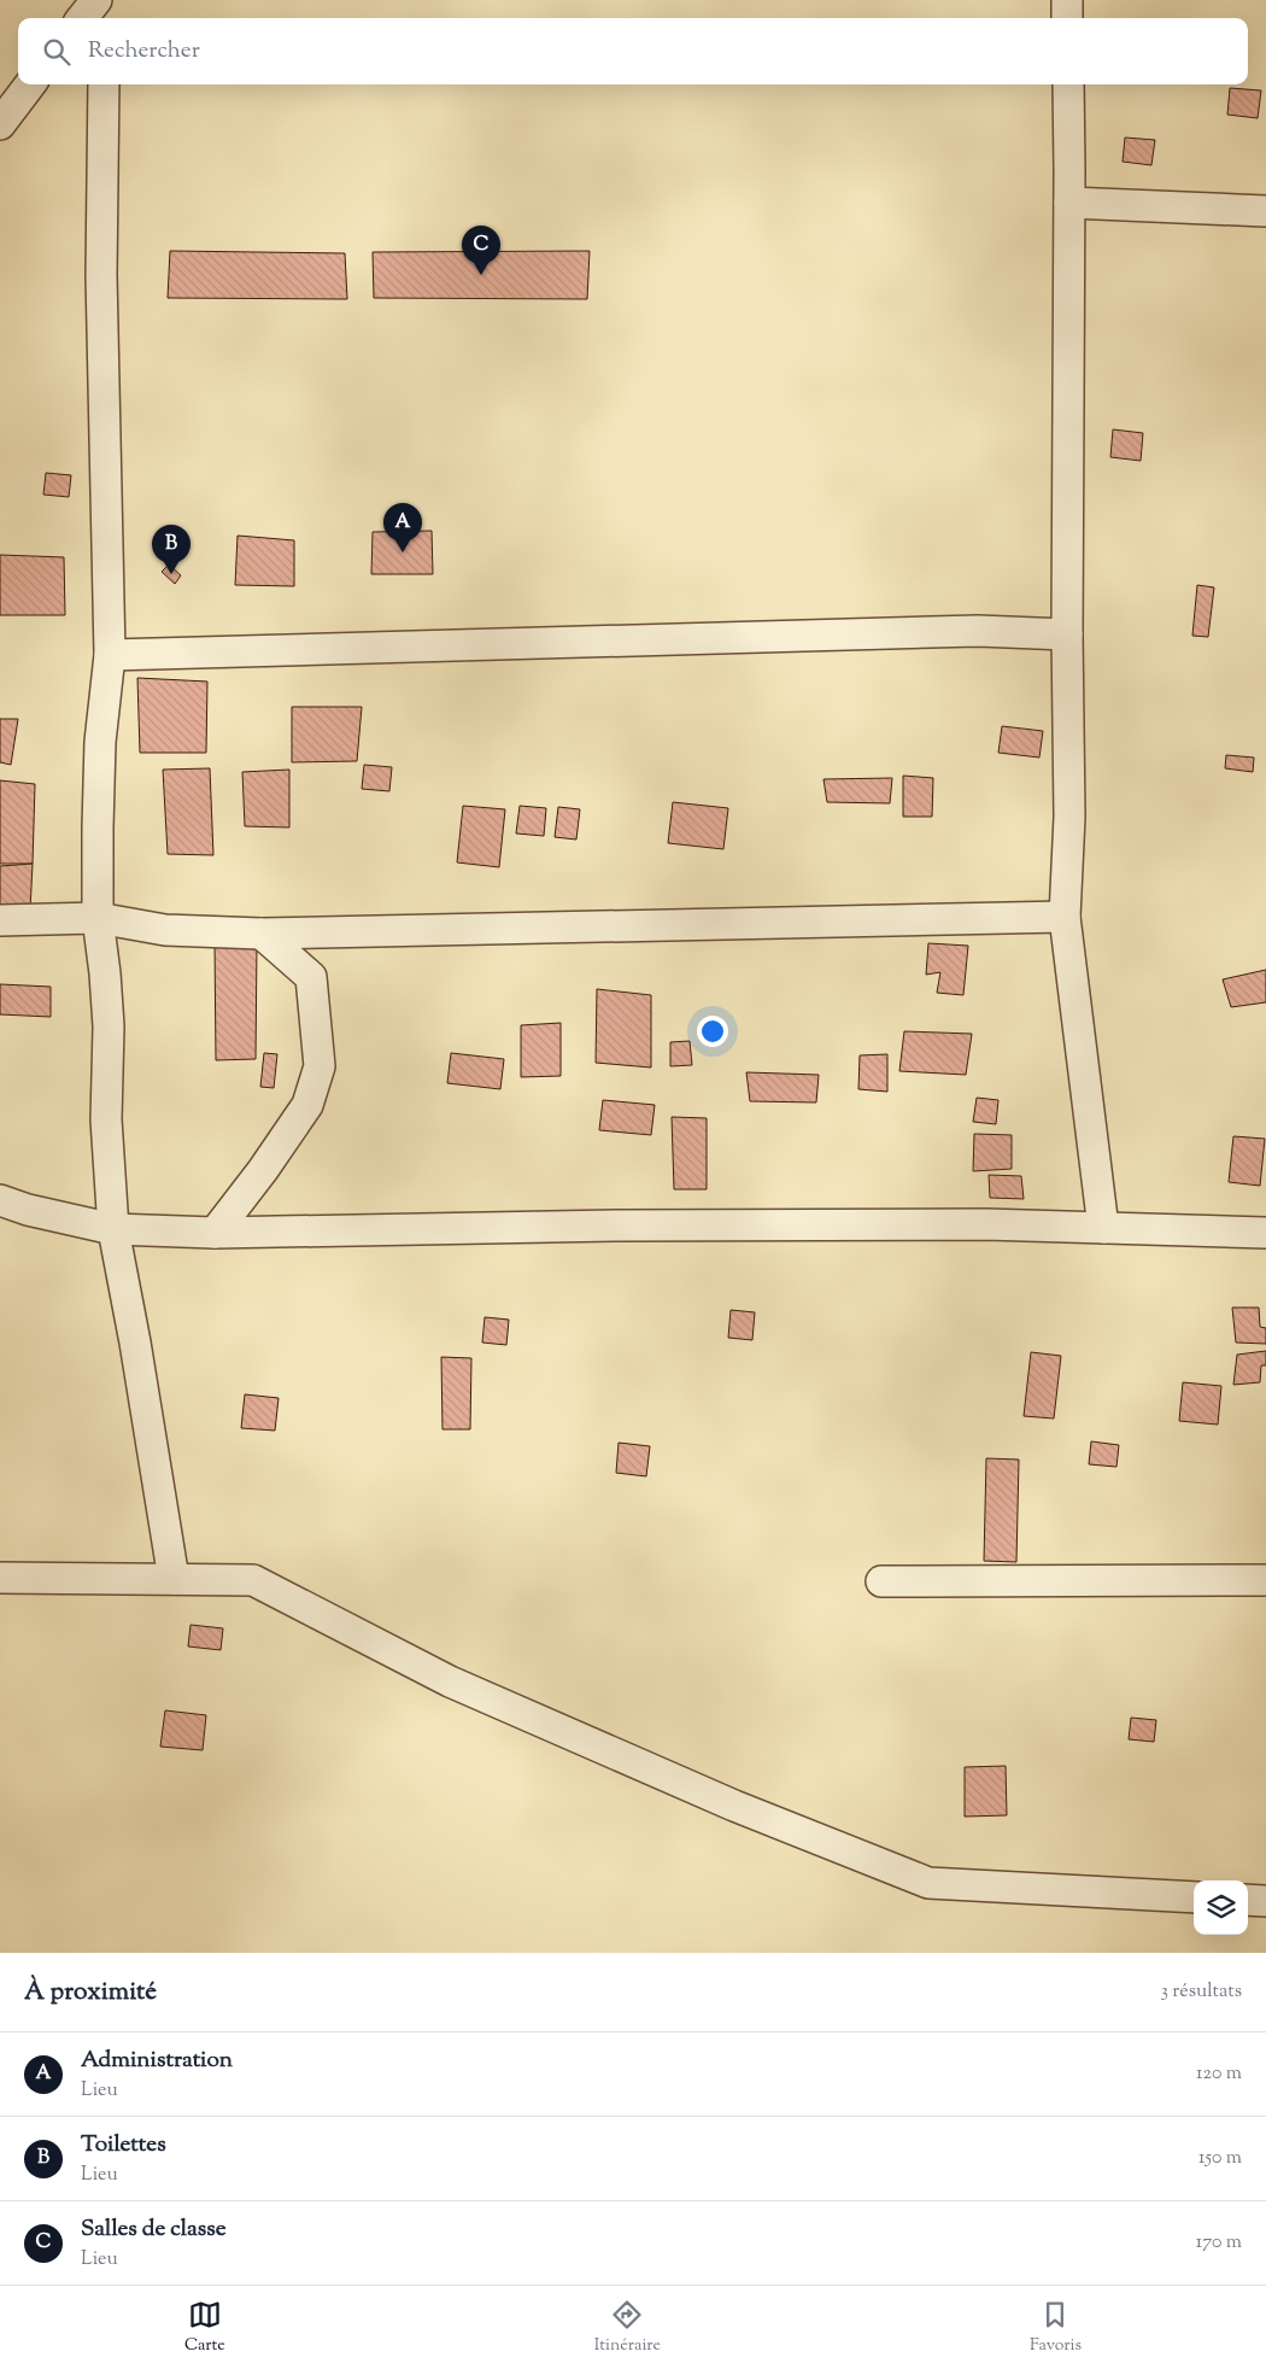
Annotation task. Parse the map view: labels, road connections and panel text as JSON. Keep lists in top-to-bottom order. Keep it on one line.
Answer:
{"page":{"search":"Rechercher","pins":["C","A","B"],"heading":["À proximité","3 résultats"],"list":[{"mark":"A","name":"Administration","note":"Lieu","value":"120 m"},{"mark":"B","name":"Toilettes","note":"Lieu","value":"150 m"},{"mark":"C","name":"Salles de classe","note":"Lieu","value":"170 m"}],"nav":["Carte","Itinéraire","Favoris"]}}
